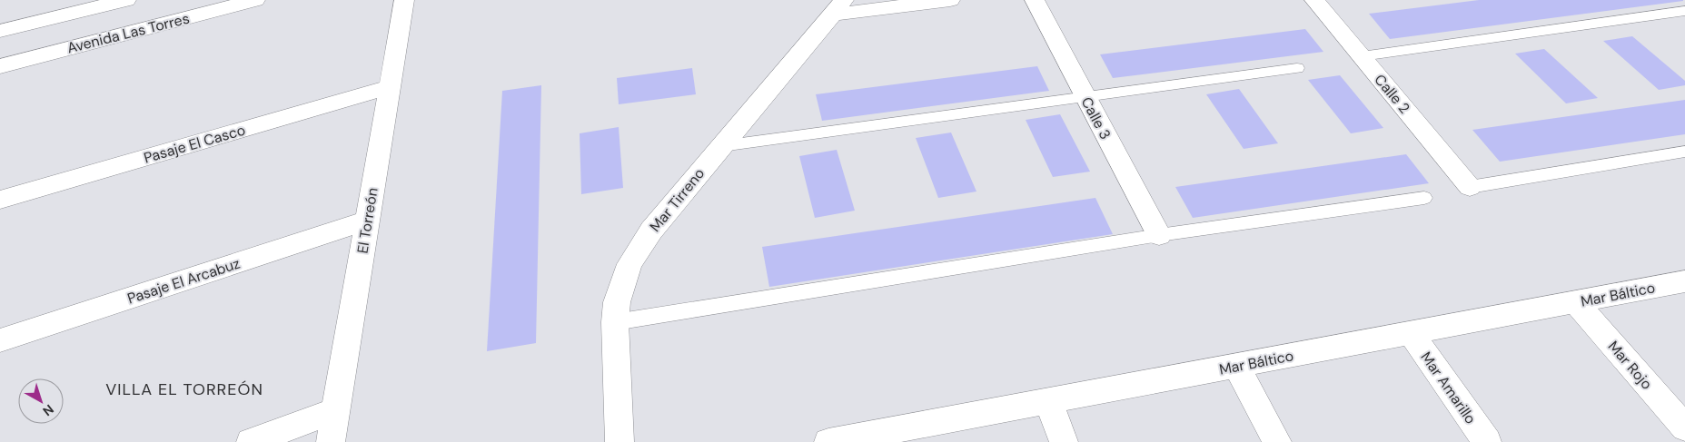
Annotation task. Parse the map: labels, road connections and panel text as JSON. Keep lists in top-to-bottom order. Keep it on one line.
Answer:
{"streets":{"street":["Avenida Las Torres","Calle 2","Calle 3","Pasaje El Casco","Mar Tirreno","El Torreón","Pasaje El Arcabuz","Mar Báltico","Mar Rojo","Mar Amarillo"]},"crossings":[["Pasaje El Casco","El Torreón"],["El Torreón","Pasaje El Arcabuz"],["Mar Báltico","Mar Rojo"],["Mar Báltico","Mar Amarillo"]],"districts":["VILLA EL TORREÓN"],"north":"bottom right"}
